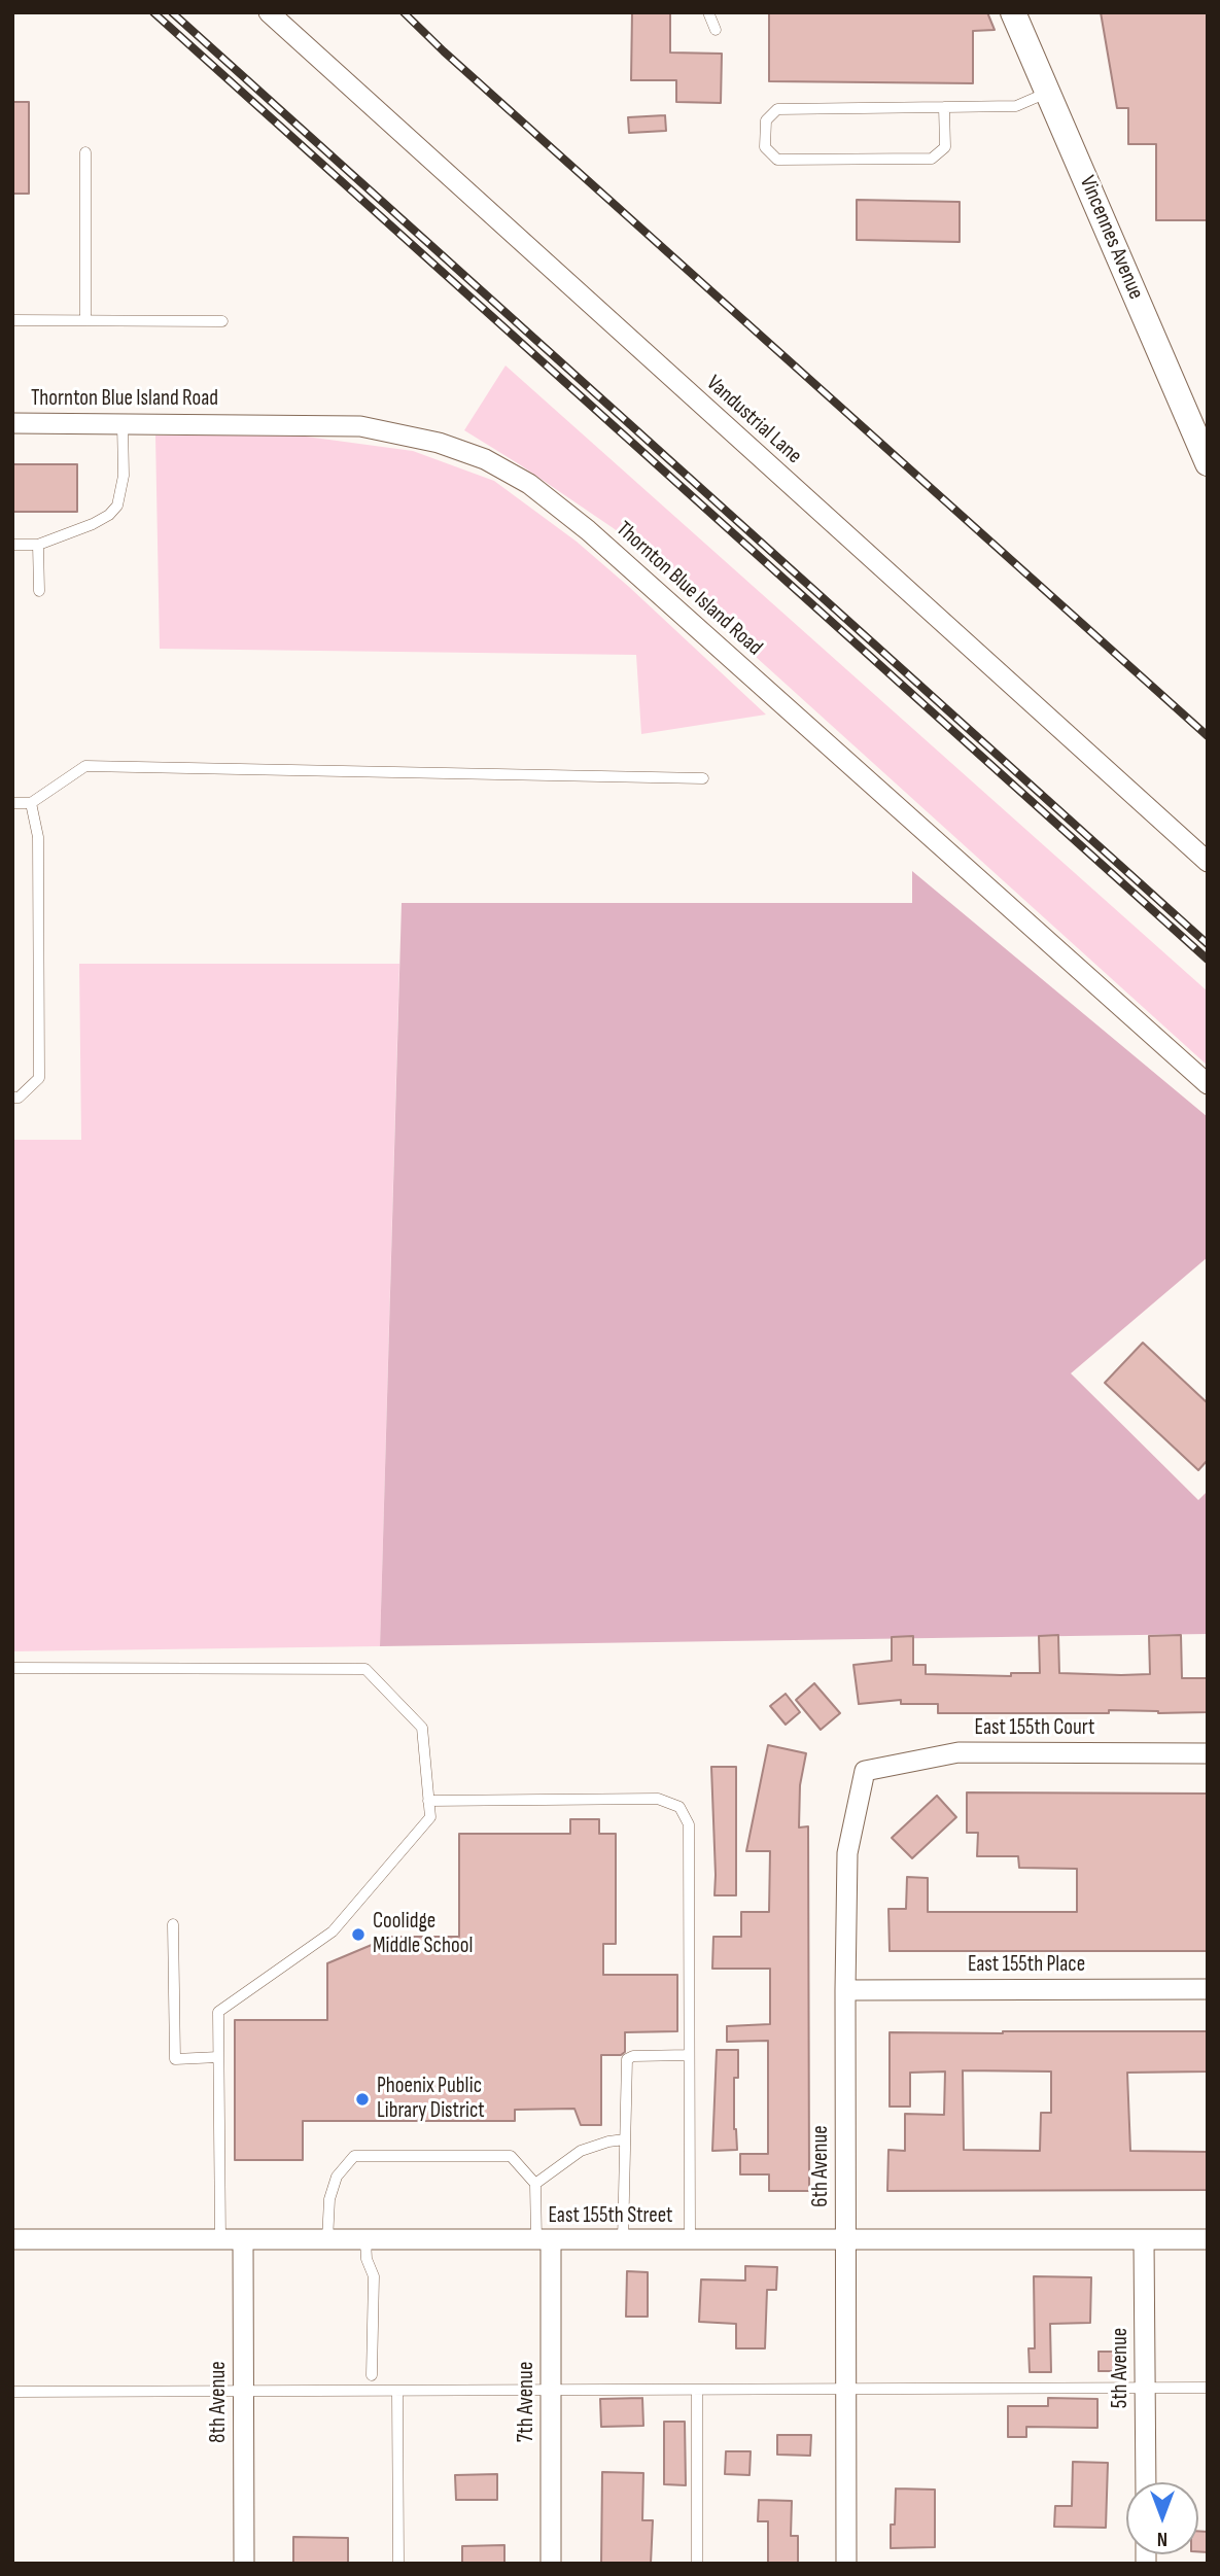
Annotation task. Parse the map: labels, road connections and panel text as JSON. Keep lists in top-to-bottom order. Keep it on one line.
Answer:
{"streets":{"street":["Vincennes Avenue","Thornton Blue Island Road","Vandustrial Lane","East 155th Court","East 155th Place","6th Avenue","East 155th Street","5th Avenue","8th Avenue","7th Avenue"]},"crossings":[["East 155th Court","6th Avenue"],["East 155th Place","6th Avenue"],["6th Avenue","East 155th Street"],["East 155th Street","5th Avenue"],["East 155th Street","8th Avenue"],["East 155th Street","7th Avenue"]],"places":["Coolidge Middle School","Phoenix Public Library District"],"north":"bottom"}
